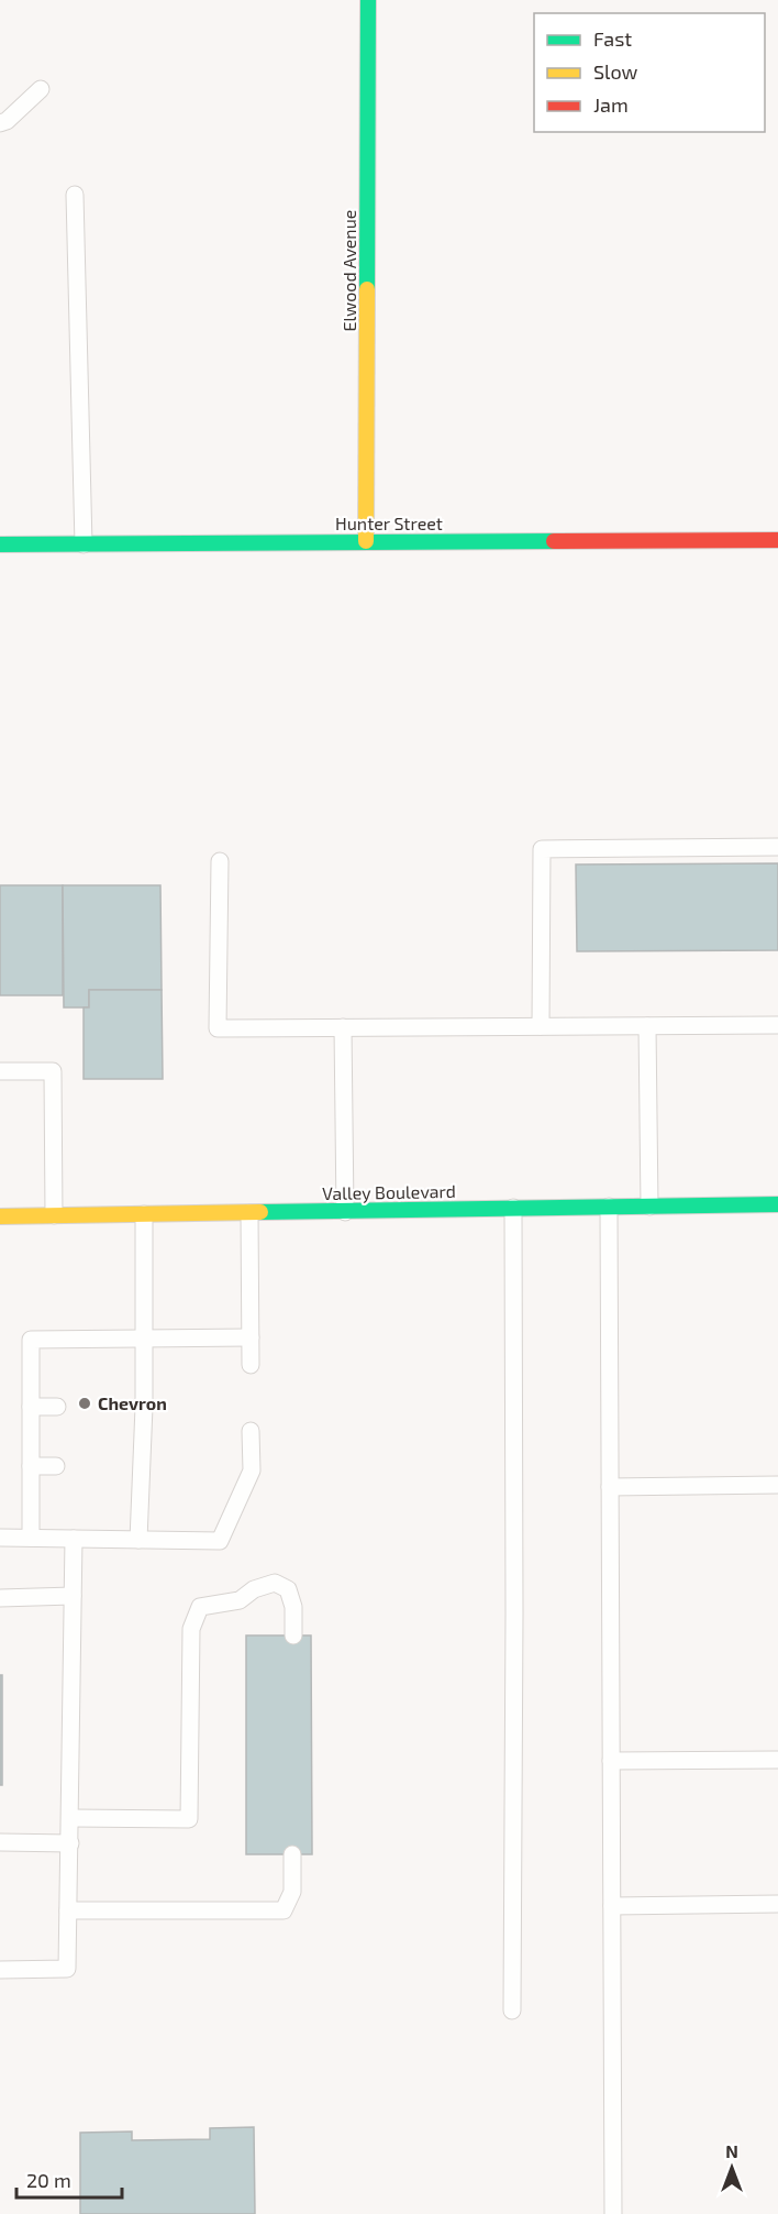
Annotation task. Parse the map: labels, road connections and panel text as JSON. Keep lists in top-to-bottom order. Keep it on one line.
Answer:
{"streets":{"street":["Elwood Avenue","Hunter Street","Valley Boulevard"]},"crossings":[["Elwood Avenue","Hunter Street"]],"places":["Chevron"],"legend":["Fast","Slow","Jam"],"scale_bar":"20 m","north":"top"}
